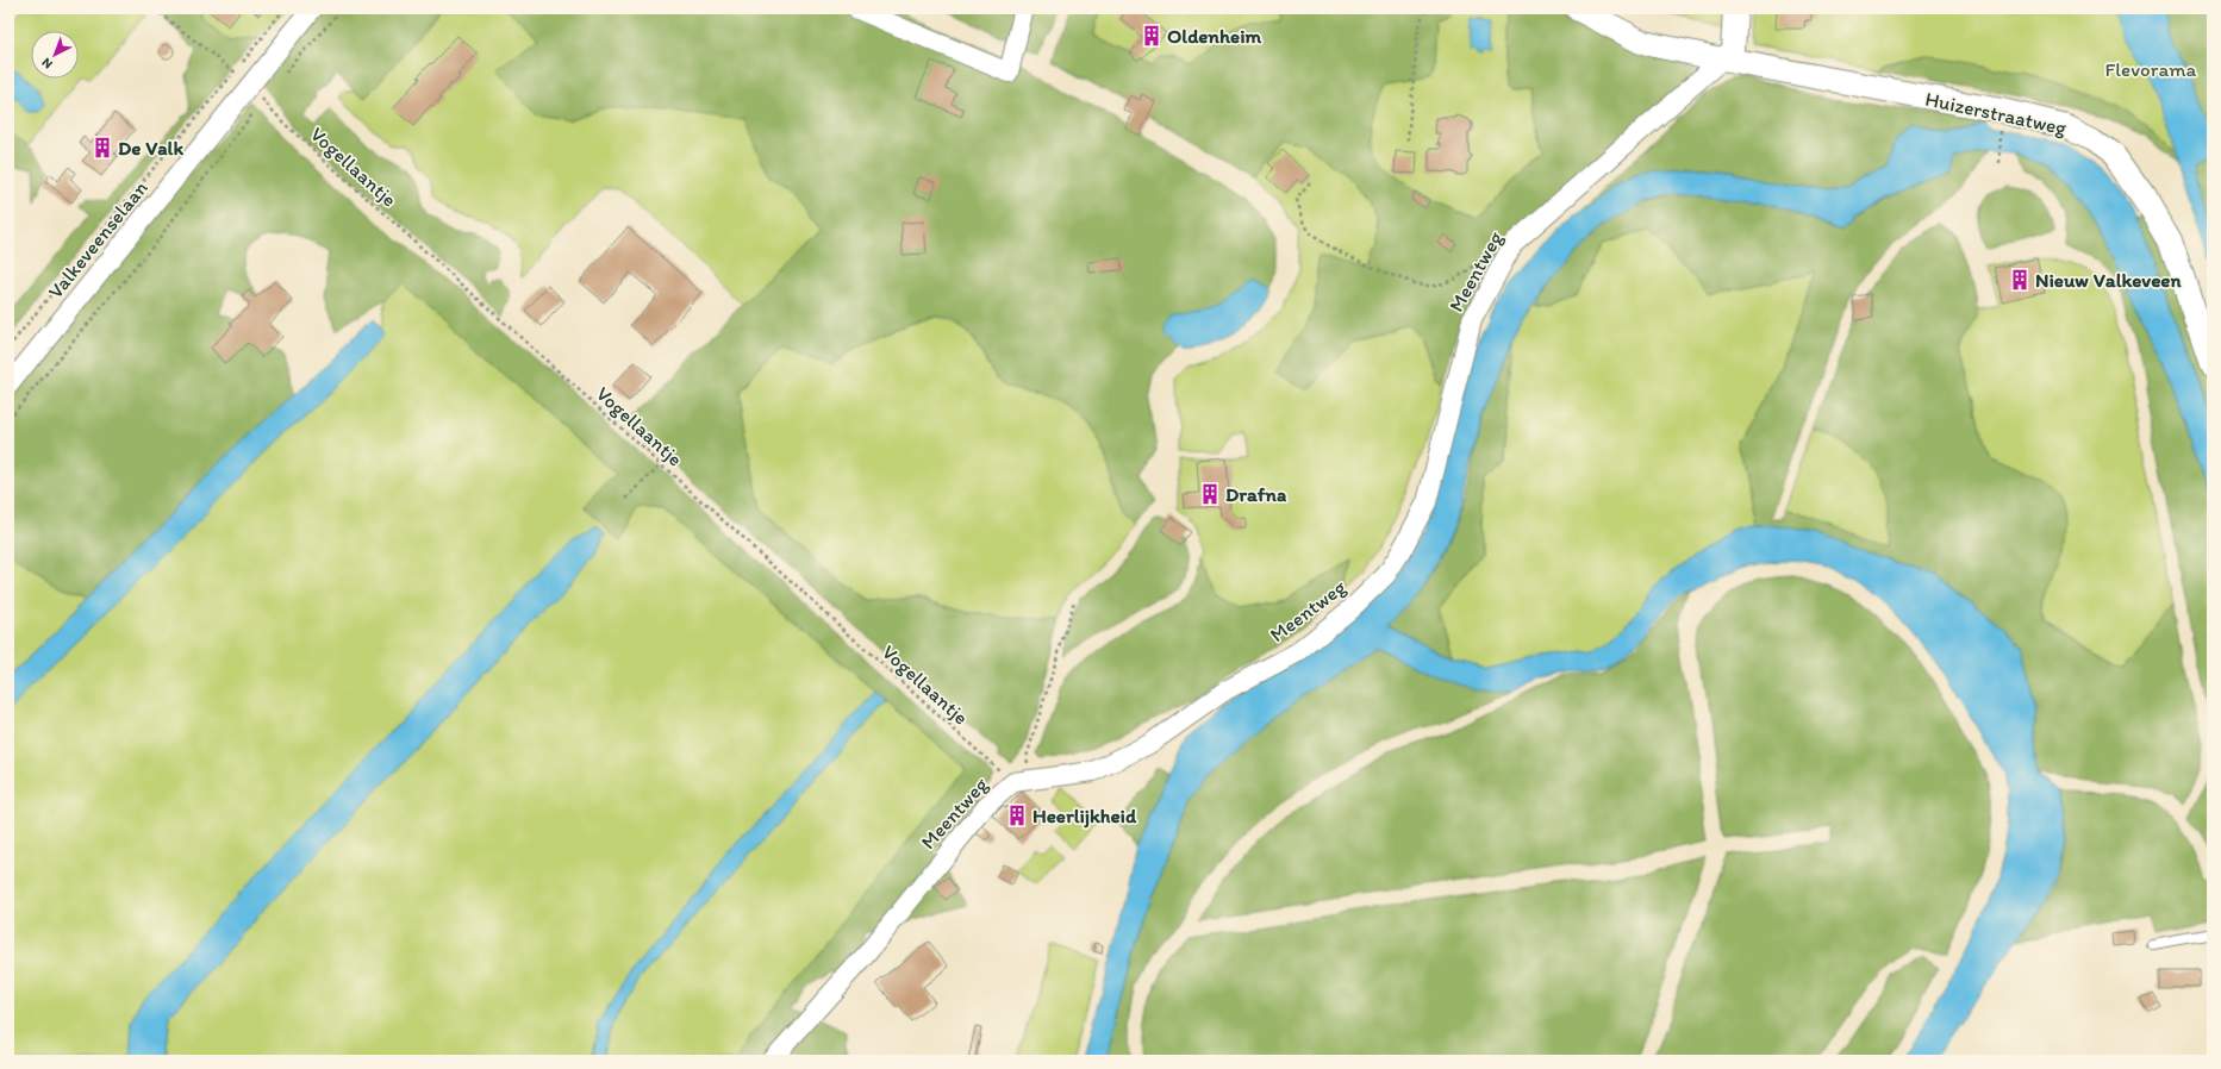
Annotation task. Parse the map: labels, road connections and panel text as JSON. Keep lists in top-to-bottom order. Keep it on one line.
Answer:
{"streets":{"street":["Huizerstraatweg","Valkeveenselaan","Meentweg"],"path":["Vogellaantje"]},"crossings":[["Huizerstraatweg","Meentweg"],["Vogellaantje","Valkeveenselaan"],["Vogellaantje","Meentweg"]],"parks":["Flevorama"],"places":{"building":["Oldenheim","De Valk","Nieuw Valkeveen","Drafna","Heerlijkheid"]},"north":"bottom left"}
